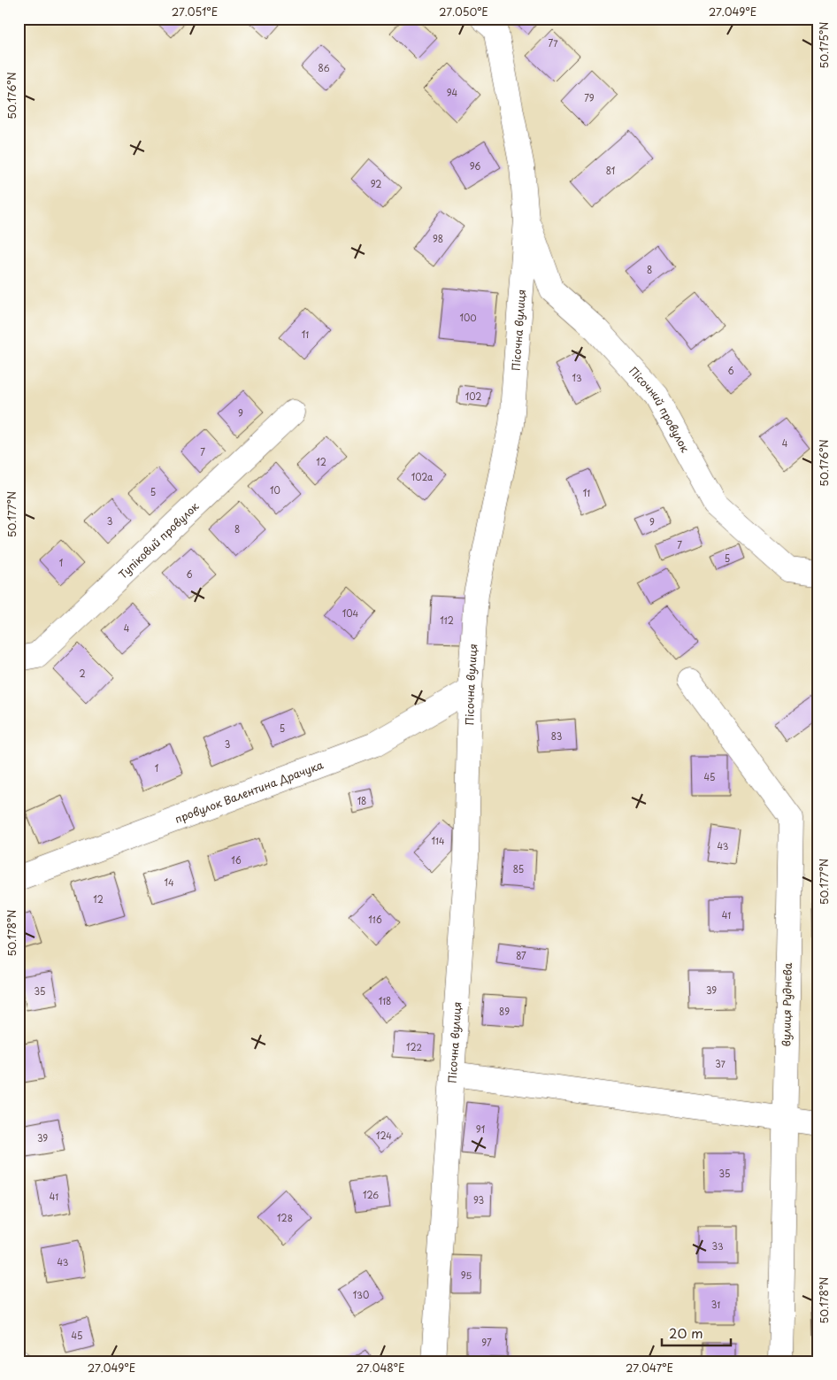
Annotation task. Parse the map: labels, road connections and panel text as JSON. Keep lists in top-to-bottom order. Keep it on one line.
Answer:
{"streets":{"street":["Пісочна вулиця","Пісочний провулок","Тупіковий провулок","провулок Валентина Драчука","вулиця Руднєва"]},"crossings":[["Пісочна вулиця","Пісочний провулок"],["Пісочна вулиця","провулок Валентина Драчука"]],"house_numbers":["77","86","94","79","96","81","92","98","8","100","11","6","13","102","9","4","7","12","102а","10","5","11","3","9","8","7","5","1","6","104","112","4","2","5","83","3","1","45","18","114","43","16","85","14","12","41","116","87","39","35","118","89","122","37","91","124","39","35","126","41","93","128","33","43","95","130","31","45","97"],"scale_bar":"20 m","coordinates":["27.051°E","27.050°E","27.049°E","50.175°N","50.176°N","50.177°N","50.178°N","27.048°E","27.047°E"]}
